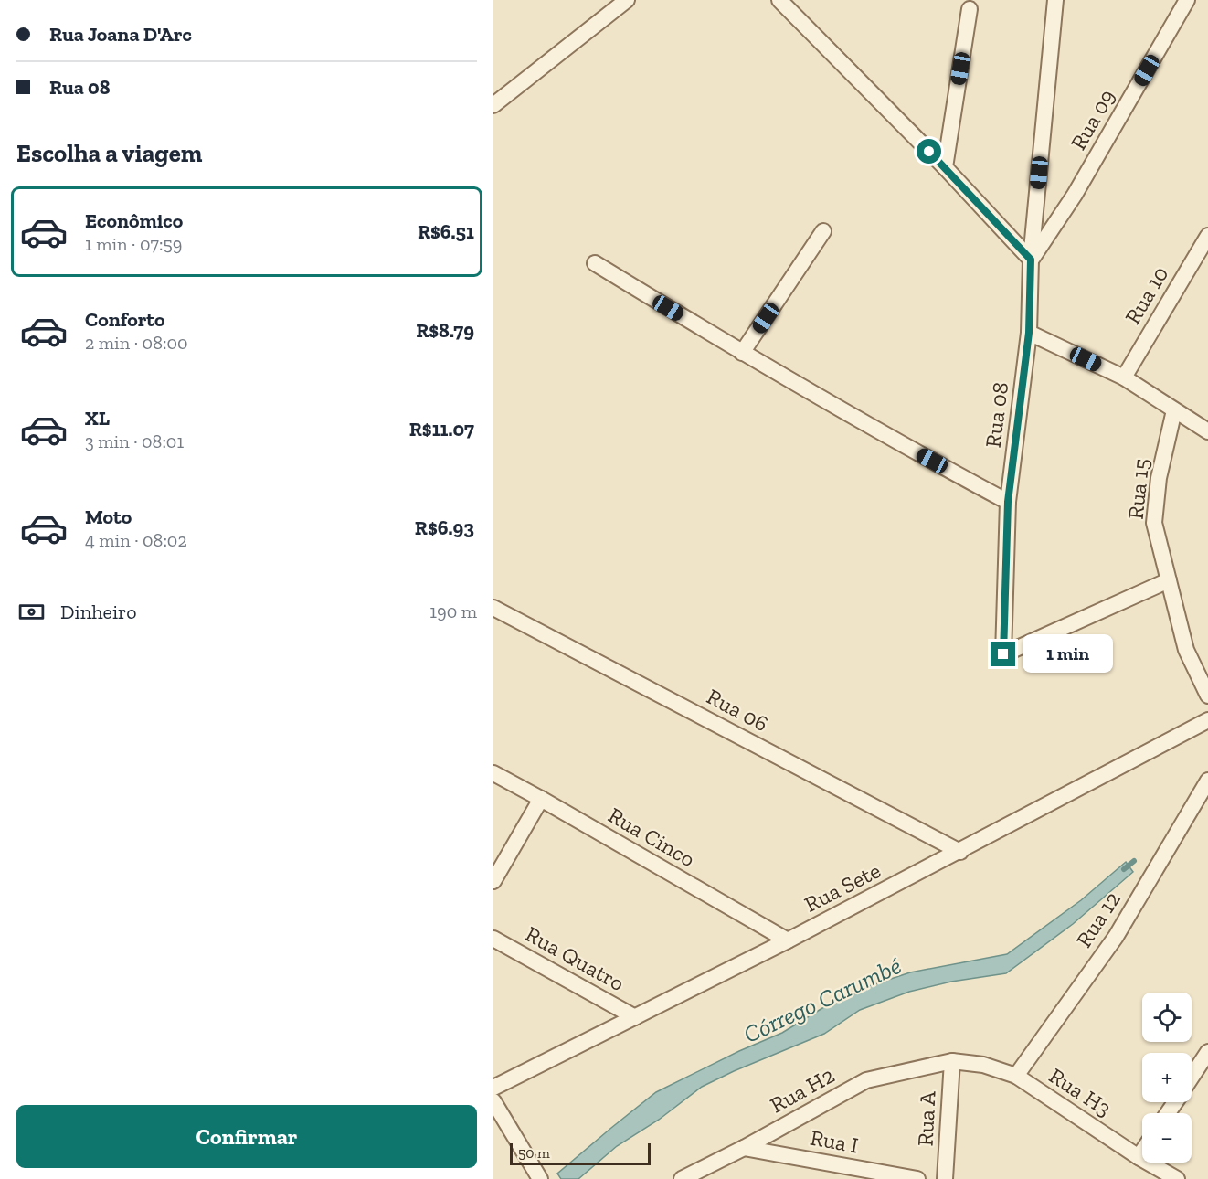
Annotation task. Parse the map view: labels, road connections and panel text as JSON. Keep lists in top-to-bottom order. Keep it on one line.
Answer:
{"streets":{"street":["Rua 09","Rua 10","Rua 08","Rua 15","Rua 06","Rua Cinco","Rua Sete","Rua 12","Rua Quatro","Rua H2","Rua H3","Rua A","Rua I"]},"crossings":[["Rua 09","Rua 08"],["Rua 08","Rua 15"],["Rua 06","Rua Sete"],["Rua Cinco","Rua Sete"],["Rua Sete","Rua Quatro"],["Rua 12","Rua H3"],["Rua H2","Rua H3"],["Rua H2","Rua A"],["Rua H2","Rua I"],["Rua H3","Rua A"]],"water":["Córrego Carumbé"],"scale_bar":"50 m","page":{"banner":["Rua Joana D'Arc","Rua 08"],"heading":"Escolha a viagem","list":[{"name":"Econômico","note":"1 min · 07:59","value":"R$6.51"},{"name":"Conforto","note":"2 min · 08:00","value":"R$8.79"},{"name":"XL","note":"3 min · 08:01","value":"R$11.07"},{"name":"Moto","note":"4 min · 08:02","value":"R$6.93"}],"pay":["Dinheiro","190 m"],"bubble":"1 min","map_buttons":["+","−"],"buttons":"Confirmar","scale":"50 m"}}
